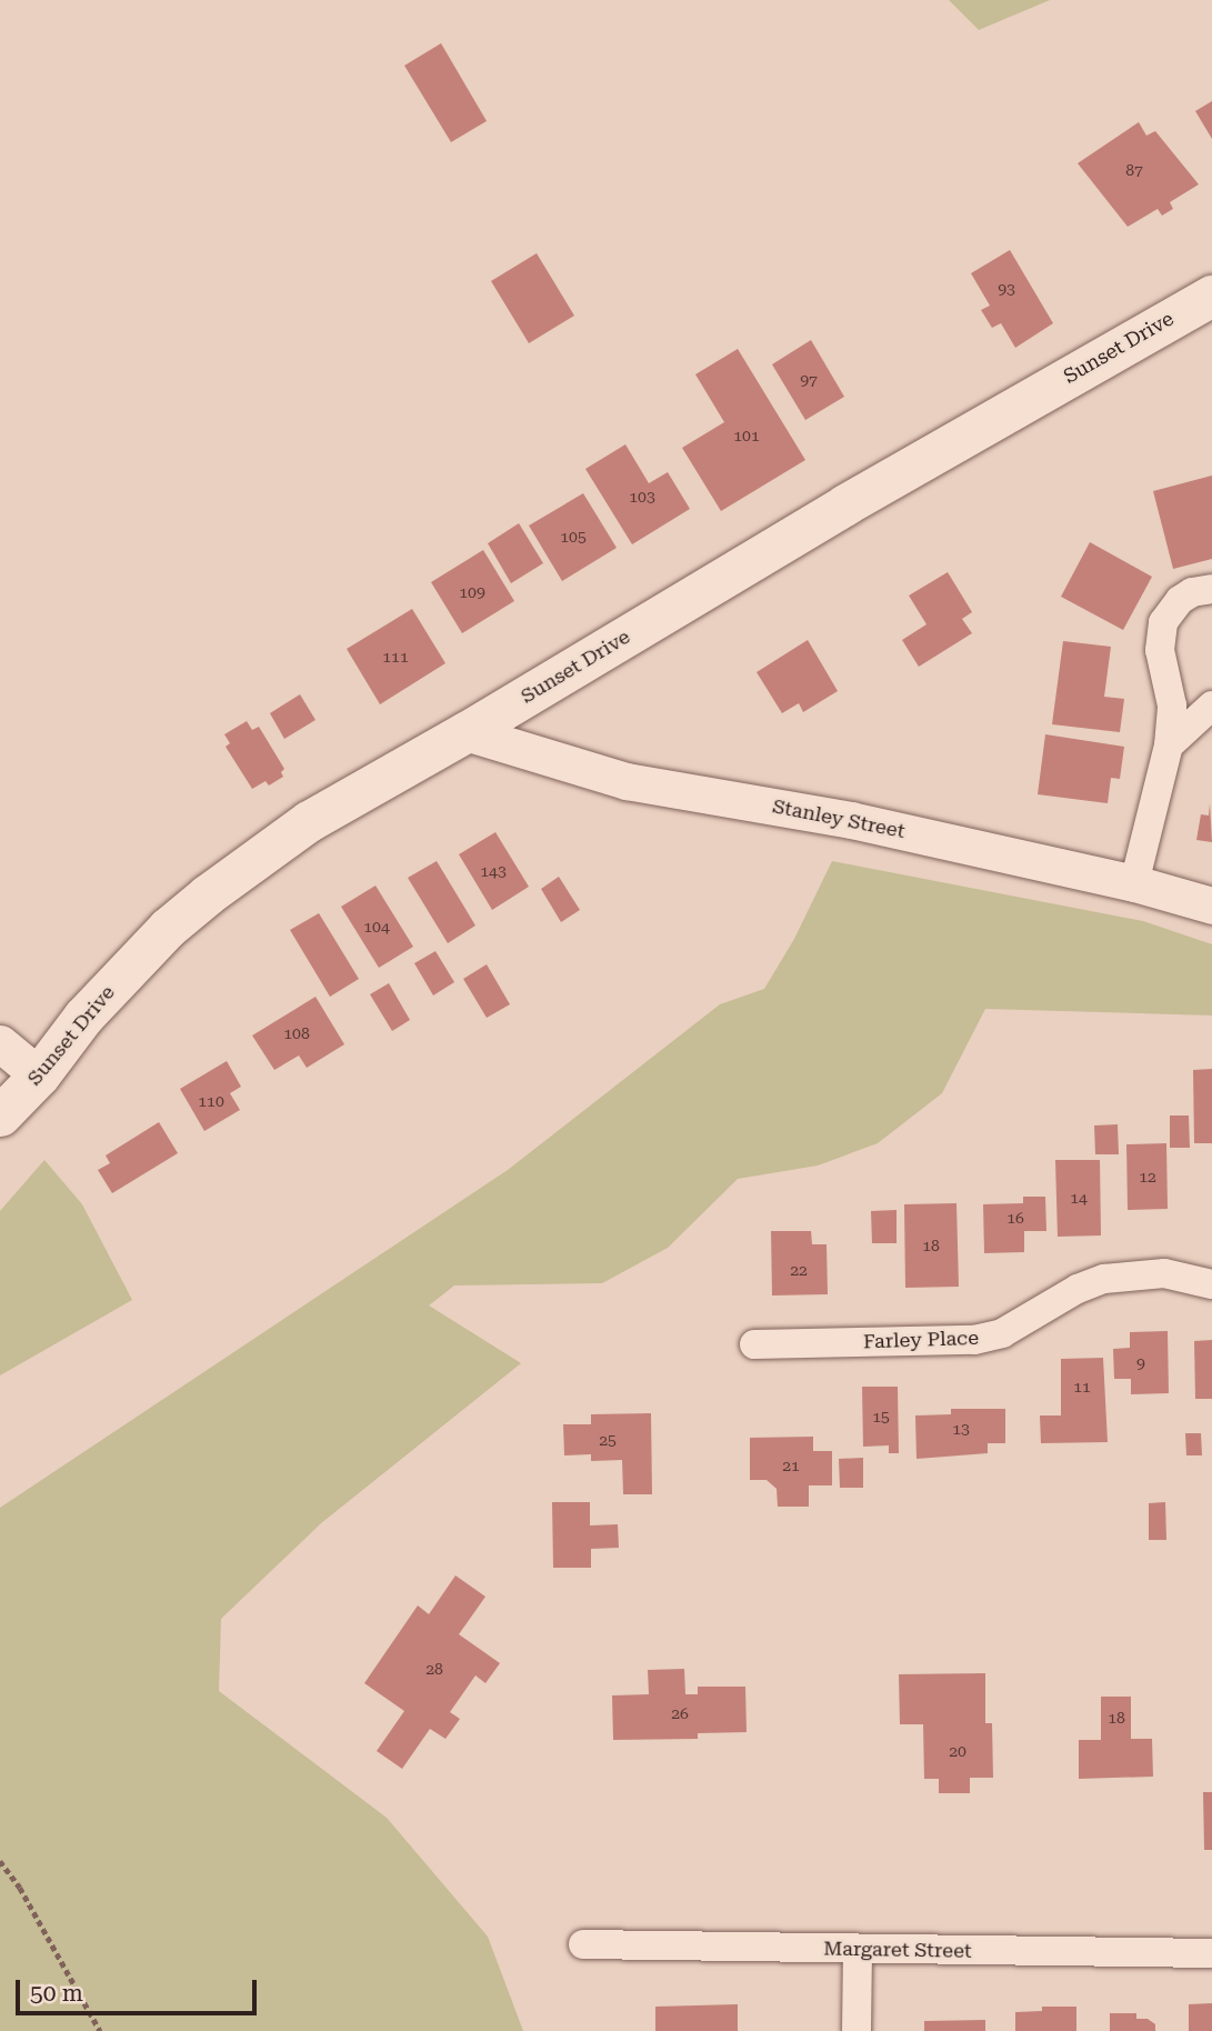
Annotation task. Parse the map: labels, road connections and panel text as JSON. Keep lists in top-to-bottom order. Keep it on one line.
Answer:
{"streets":{"main road":["Sunset Drive"],"street":["Stanley Street","Farley Place","Margaret Street"]},"crossings":[["Sunset Drive","Stanley Street"]],"house_numbers":["87","93","97","101","103","105","109","111","143","104","108","110","12","14","16","18","22","9","11","15","13","25","21","28","26","18","20"],"scale_bar":"50 m"}
